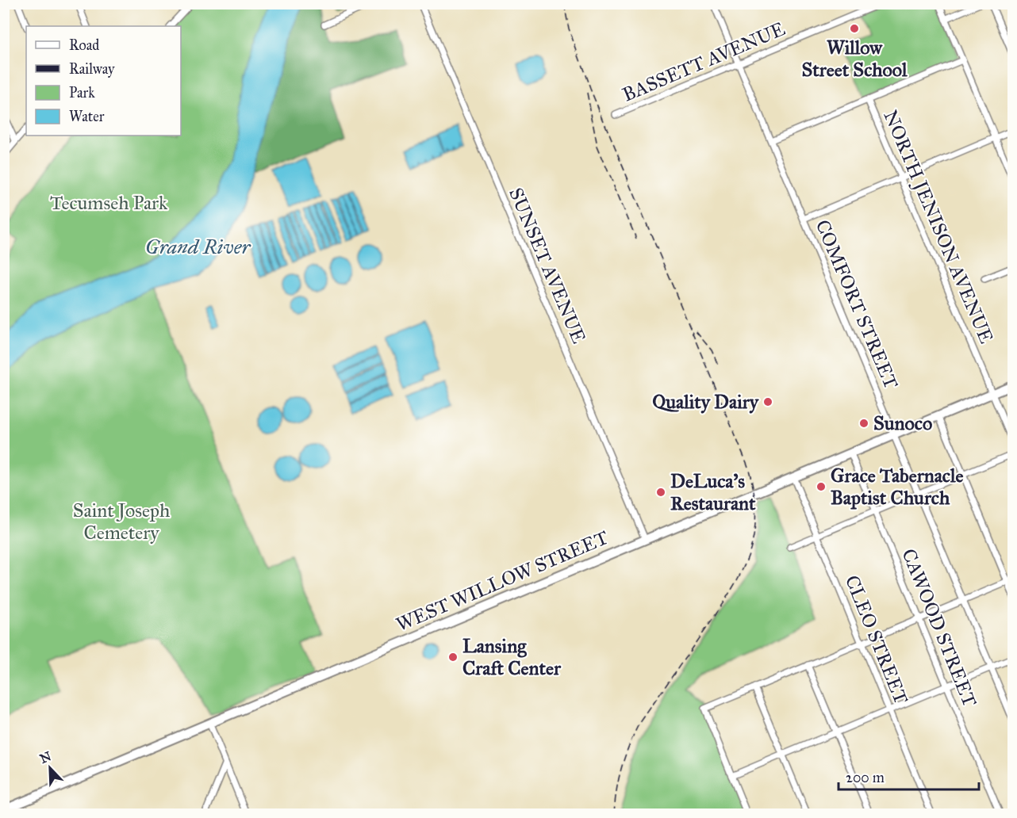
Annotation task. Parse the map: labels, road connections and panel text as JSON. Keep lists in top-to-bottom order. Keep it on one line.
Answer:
{"streets":{"street":["BASSETT AVENUE","NORTH JENISON AVENUE","SUNSET AVENUE","COMFORT STREET","WEST WILLOW STREET","CAWOOD STREET","CLEO STREET"]},"crossings":[["BASSETT AVENUE","COMFORT STREET"],["NORTH JENISON AVENUE","WEST WILLOW STREET"],["SUNSET AVENUE","WEST WILLOW STREET"],["COMFORT STREET","WEST WILLOW STREET"],["WEST WILLOW STREET","CAWOOD STREET"],["WEST WILLOW STREET","CLEO STREET"]],"water":["Grand River"],"parks":["Tecumseh Park","Saint Joseph Cemetery"],"places":["Willow Street School","Quality Dairy","Sunoco","Grace Tabernacle Baptist Church","DeLuca's Restaurant","Lansing Craft Center"],"legend":["Road","Railway","Park","Water"],"scale_bar":"200 m","north":"top left"}
